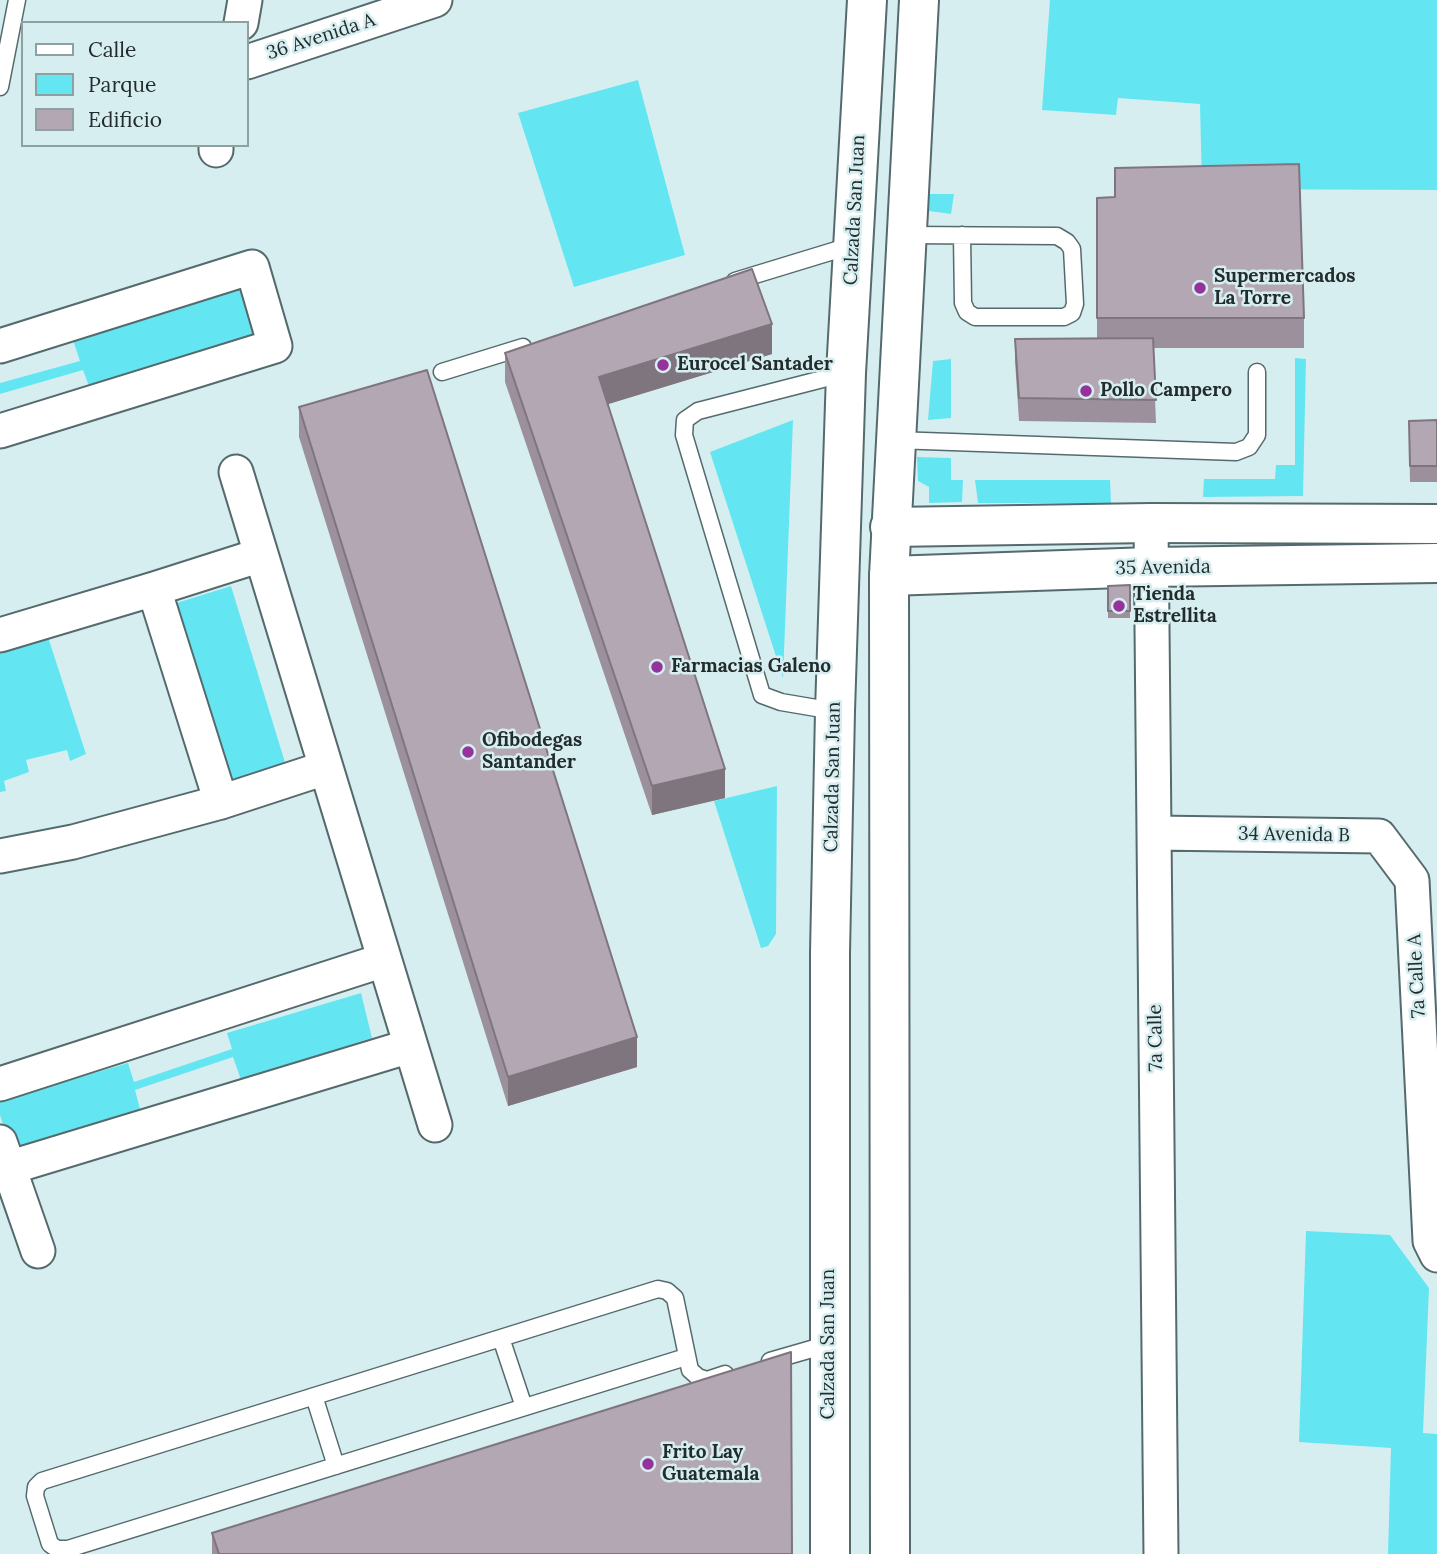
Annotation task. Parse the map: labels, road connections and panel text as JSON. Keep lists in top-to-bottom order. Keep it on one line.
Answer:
{"streets":{"main road":["Calzada San Juan","35 Avenida"],"street":["36 Avenida A","34 Avenida B","7a Calle A","7a Calle"]},"crossings":[["35 Avenida","7a Calle"],["34 Avenida B","7a Calle A"],["34 Avenida B","7a Calle"]],"places":["Supermercados La Torre","Eurocel Santader","Pollo Campero","Tienda Estrellita","Farmacias Galeno","Ofibodegas Santander","Frito Lay Guatemala"],"legend":["Calle","Parque","Edificio"]}
